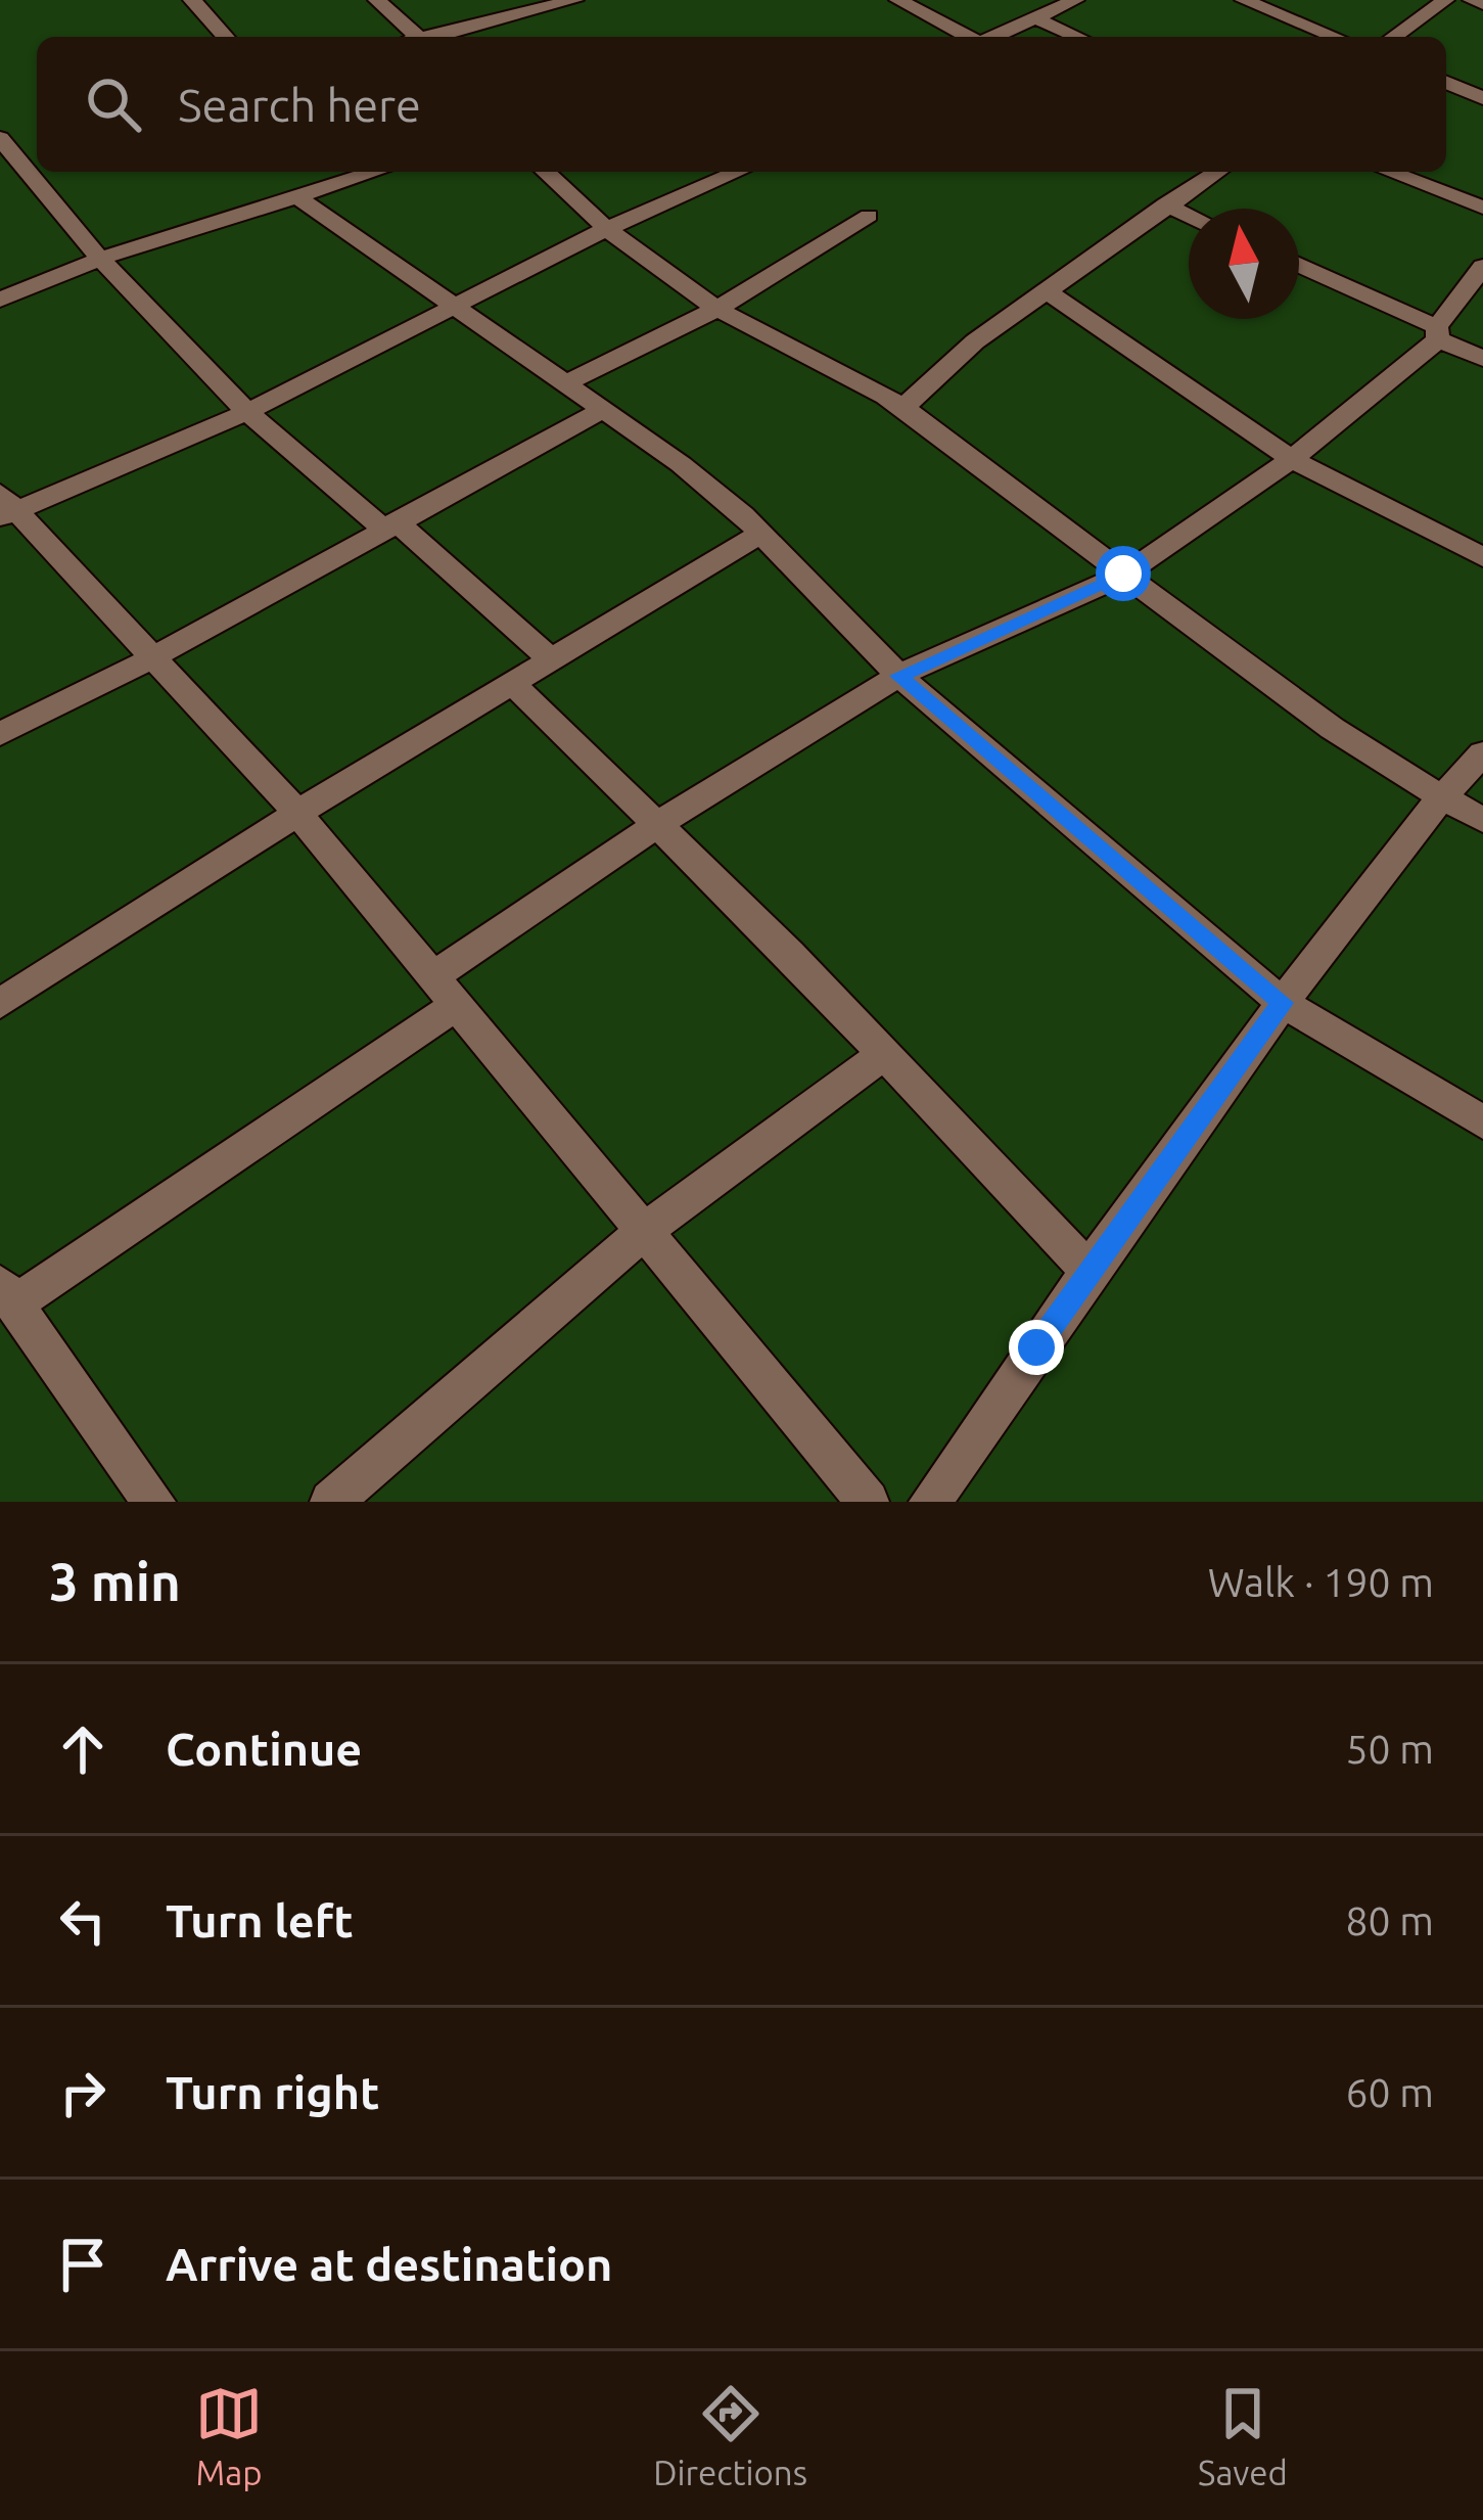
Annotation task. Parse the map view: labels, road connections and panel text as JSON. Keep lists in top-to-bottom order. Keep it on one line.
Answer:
{"north":"top","page":{"search":"Search here","heading":["3 min","Walk · 190 m"],"list":[["Continue","50 m"],["Turn left","80 m"],["Turn right","60 m"],"Arrive at destination"],"nav":["Map","Directions","Saved"]}}
